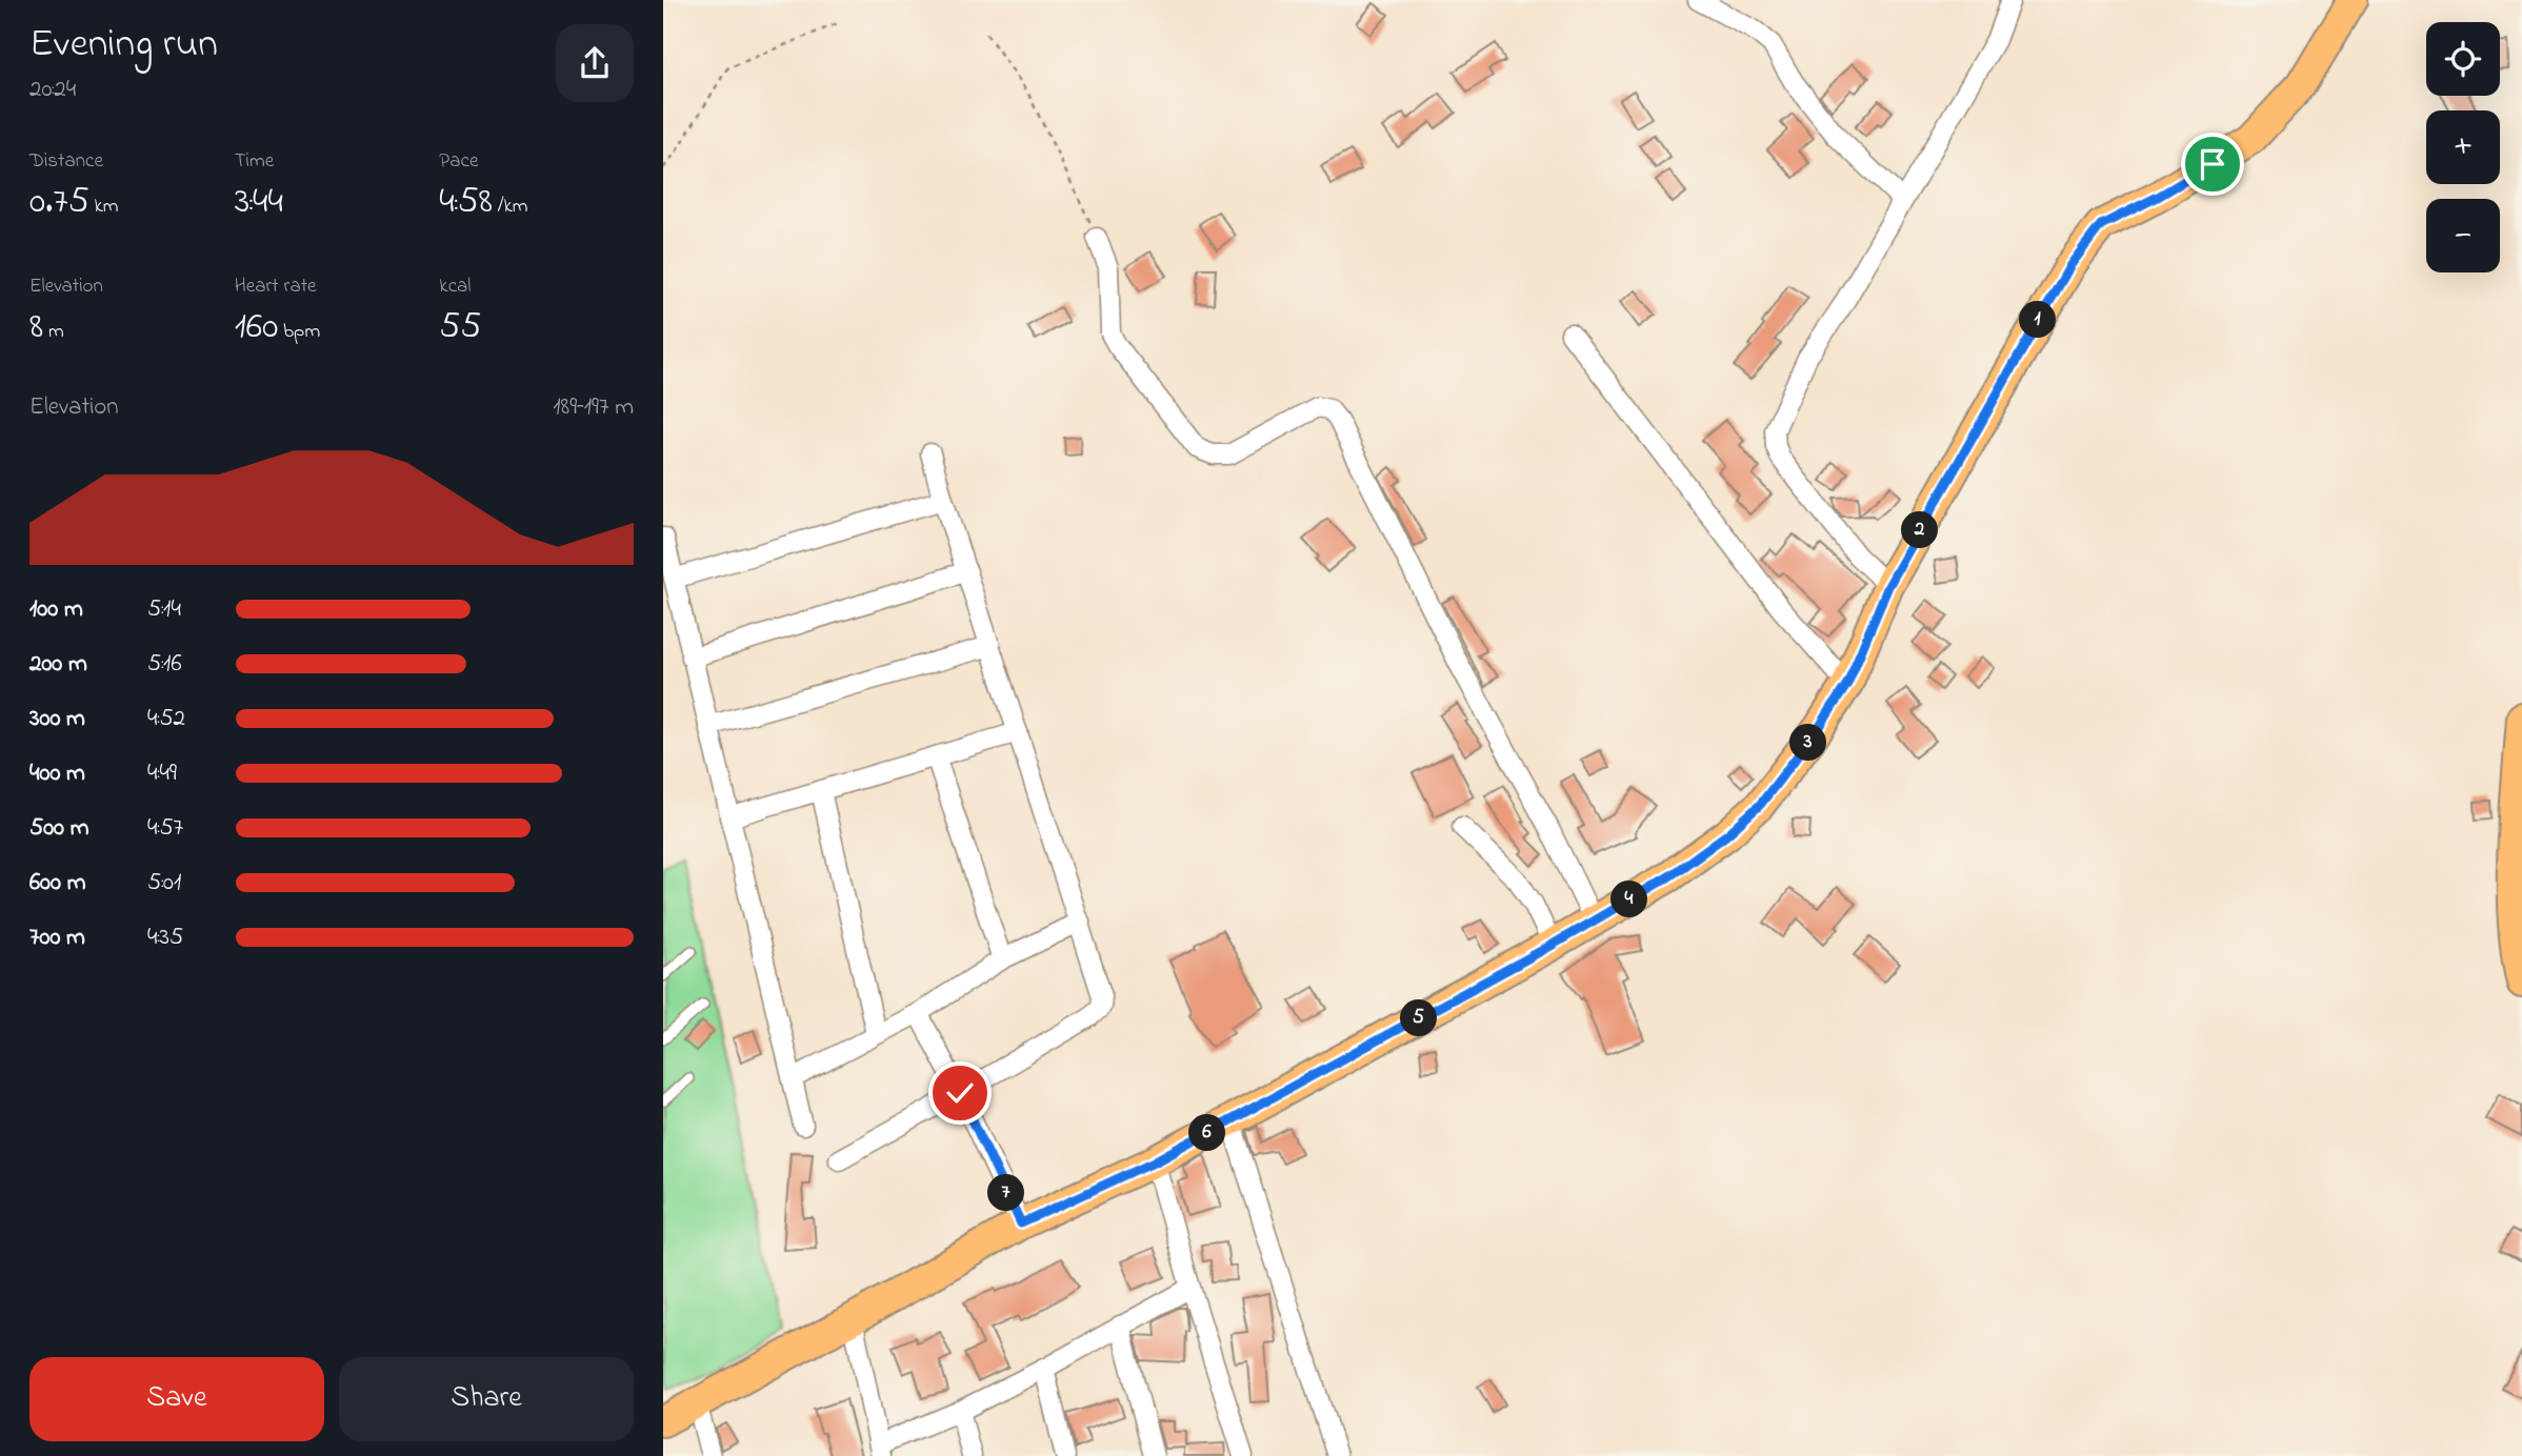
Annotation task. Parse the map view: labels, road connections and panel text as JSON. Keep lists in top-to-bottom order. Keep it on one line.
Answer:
{"page":{"heading":["Evening run","20:24"],"map_buttons":["+","−"],"stats":[["Distance","0.75 km"],["Time","3:44"],["Pace","4:58 /km"],["Elevation","8 m"],["Heart rate","160 bpm"],["kcal","55"]],"pins":["1","2","3","4","5","6","7"],"chart":["Elevation","189–197 m"],"list":[{"name":"100 m","note":"5:14"},{"name":"200 m","note":"5:16"},{"name":"300 m","note":"4:52"},{"name":"400 m","note":"4:49"},{"name":"500 m","note":"4:57"},{"name":"600 m","note":"5:01"},{"name":"700 m","note":"4:35"}],"buttons":["Save","Share"]}}
